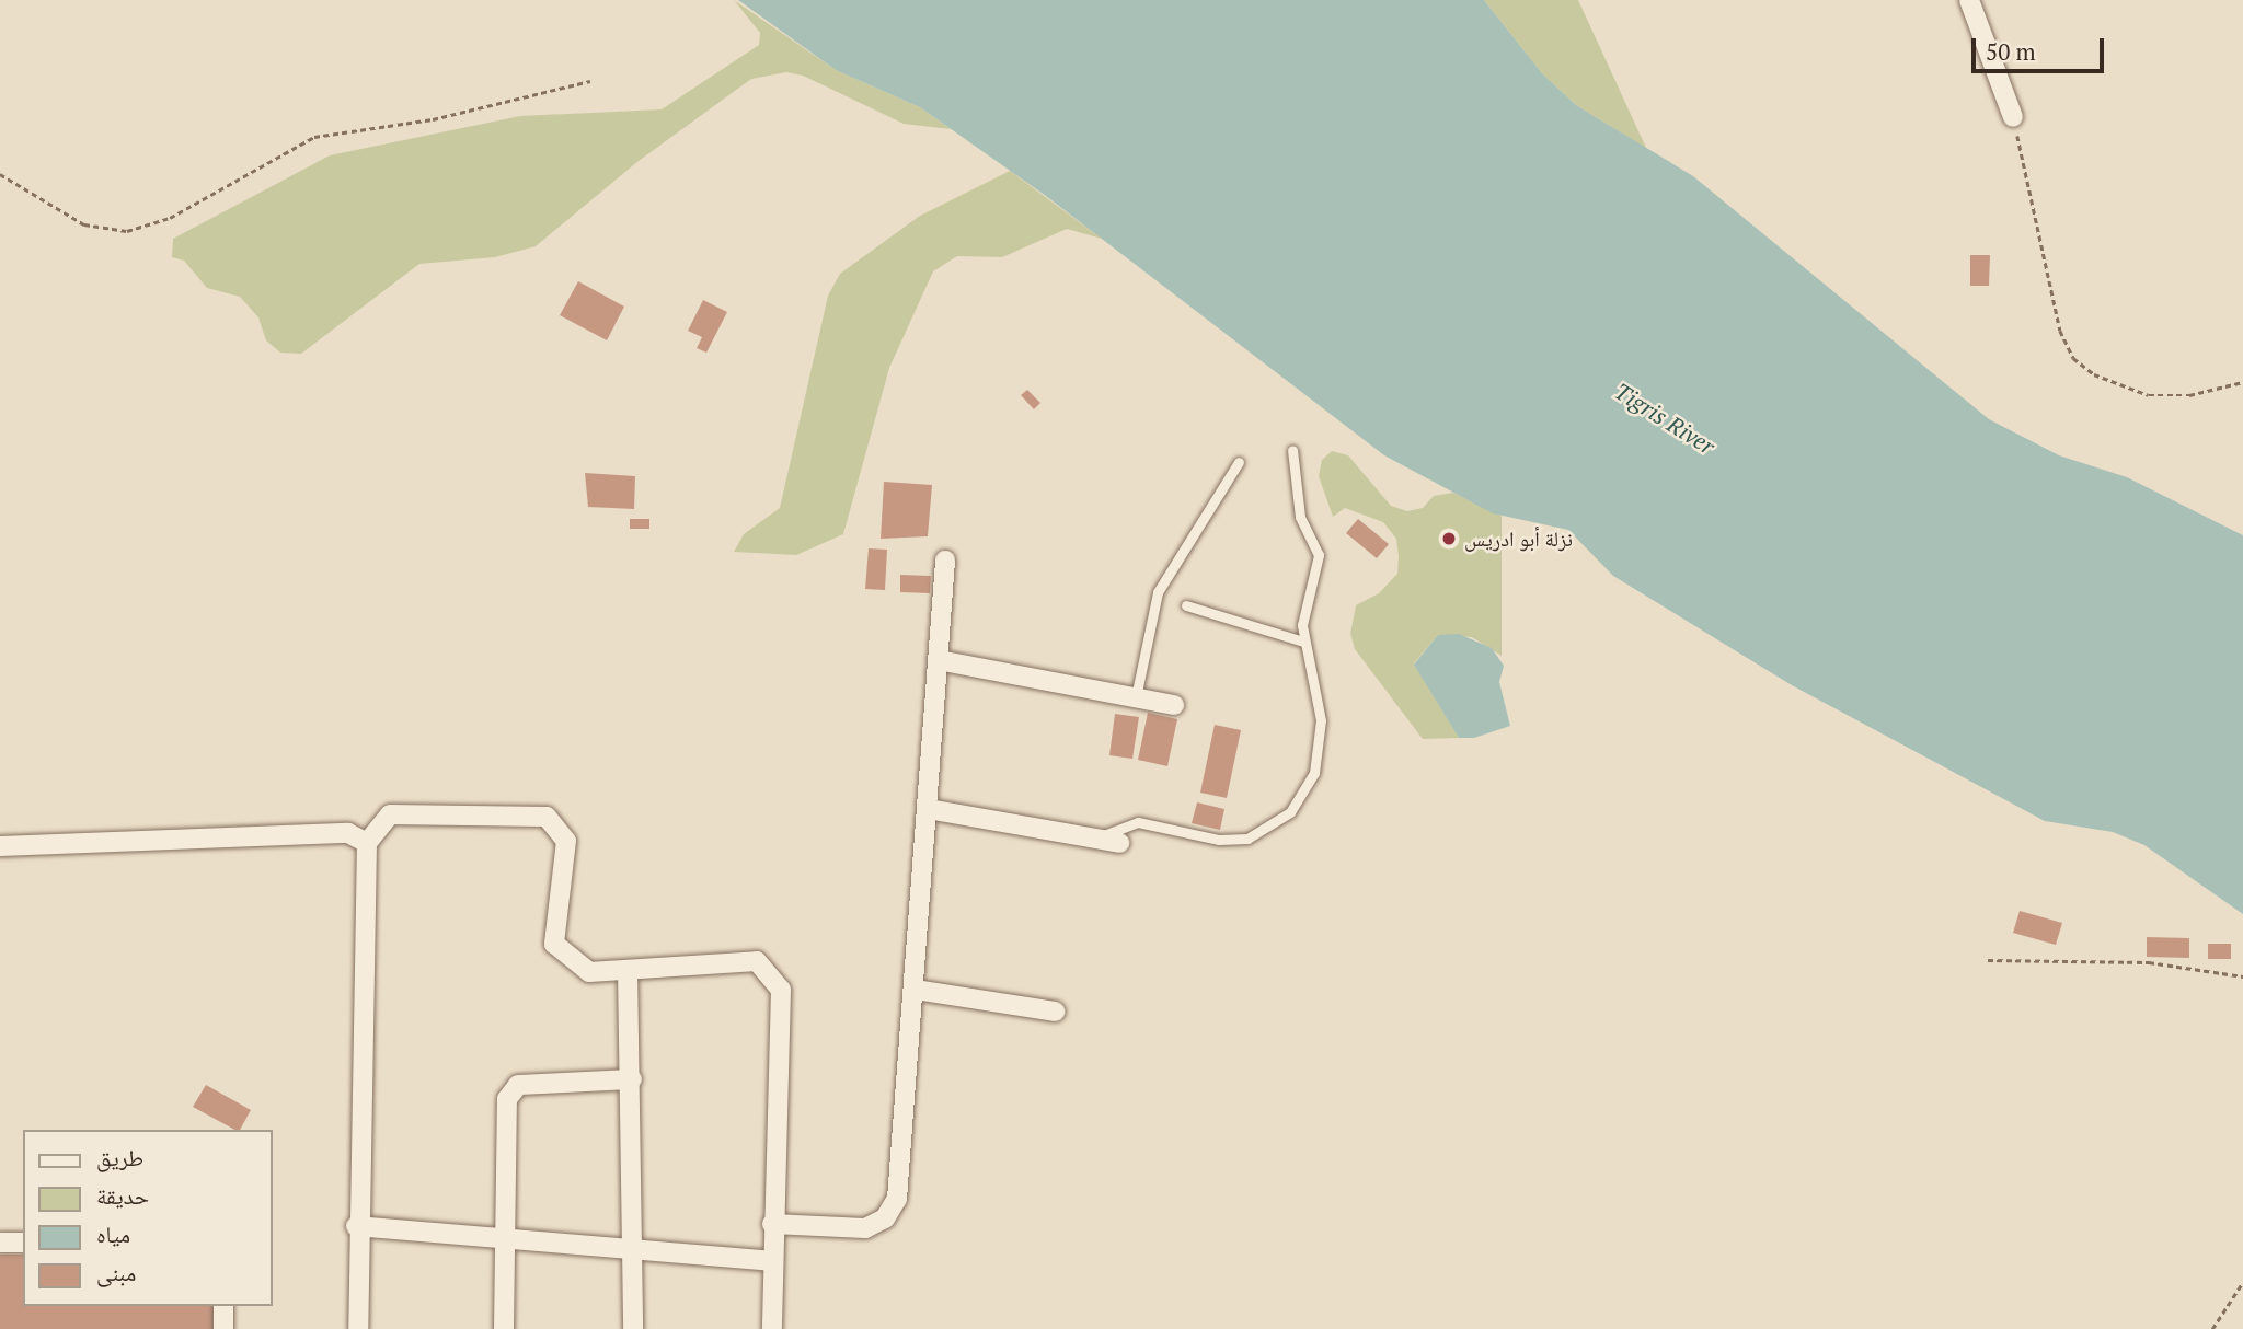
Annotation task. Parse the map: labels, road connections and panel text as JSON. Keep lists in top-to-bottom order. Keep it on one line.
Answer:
{"water":["Tigris River"],"places":["نزلة أبو ادريس"],"legend":["طريق","حديقة","مياه","مبنى"],"scale_bar":"50 m"}
